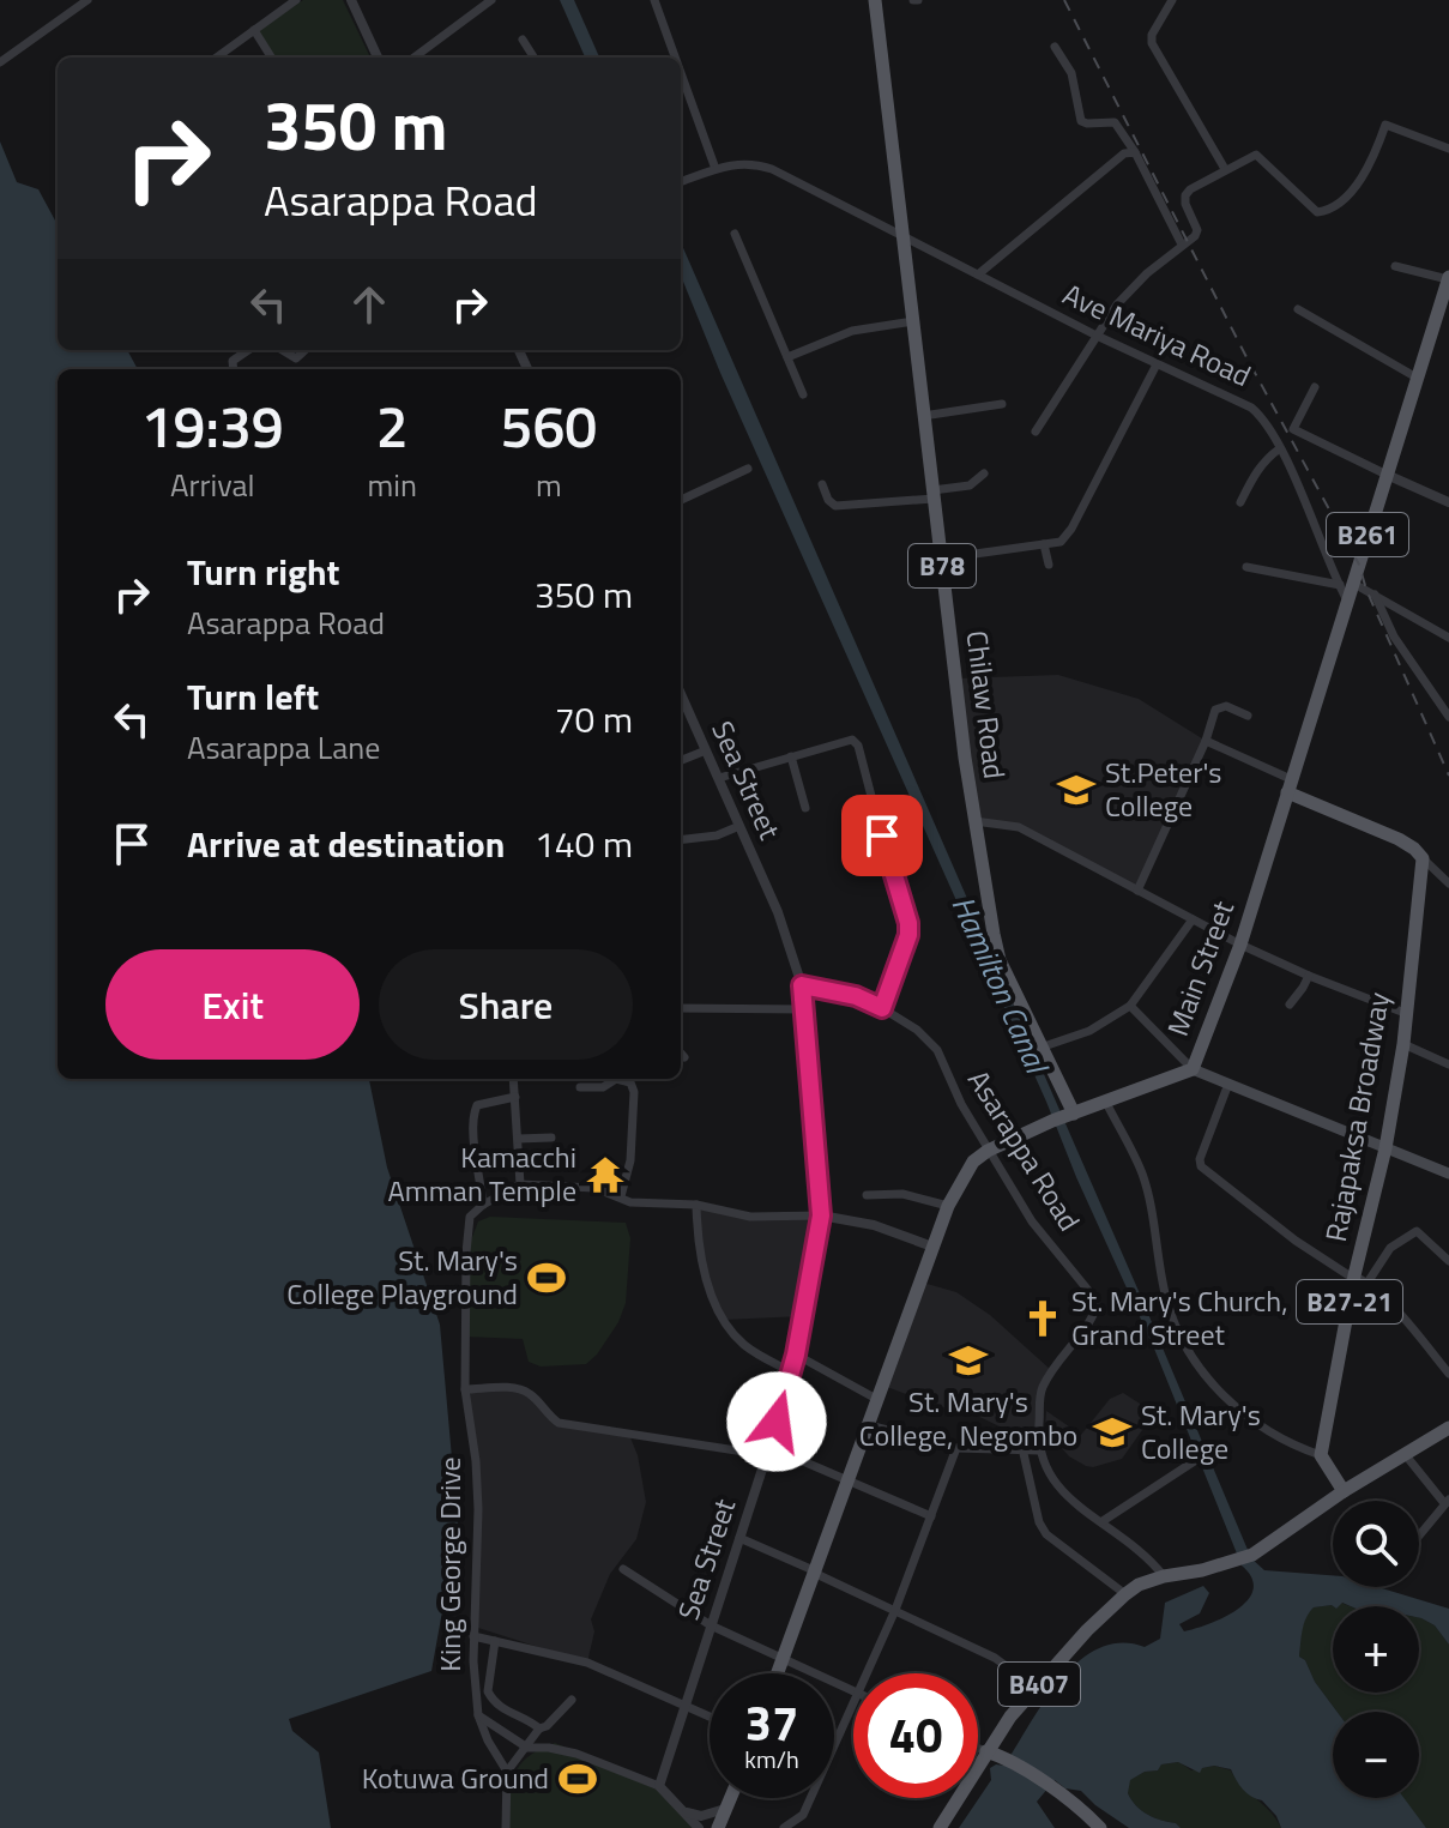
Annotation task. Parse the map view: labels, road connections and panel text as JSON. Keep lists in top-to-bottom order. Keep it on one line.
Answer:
{"streets":{"main road":["B261","B78","Chilaw Road","Main Street","Rajapaksa Broadway","B27-21","B407"],"street":["Ave Mariya Road","Sea Street","Asarappa Road","King George Drive"]},"crossings":[["Ave Mariya Road","Chilaw Road"],["Ave Mariya Road","Main Street"],["Chilaw Road","Main Street"],["Sea Street","Asarappa Road"],["Main Street","Asarappa Road"]],"water":["Hamilton Canal"],"places":{"school or university":["St.Peter's College","St. Mary's College, Negombo","St. Mary's College"],"temple":["Kamacchi Amman Temple"],"sports":["St. Mary's College Playground","Kotuwa Ground"],"church":["St. Mary's Church, Grand Street"]},"page":{"turn":["350 m","Asarappa Road"],"eta":["19:39","Arrival","2","min","560","m"],"list":[{"name":"Turn right","note":"Asarappa Road","value":"350 m"},{"name":"Turn left","note":"Asarappa Lane","value":"70 m"},{"name":"Arrive at destination","value":"140 m"}],"buttons":["Exit","Share"],"map_buttons":["+","−"],"speed":"37 km/h","limit":"40"}}
